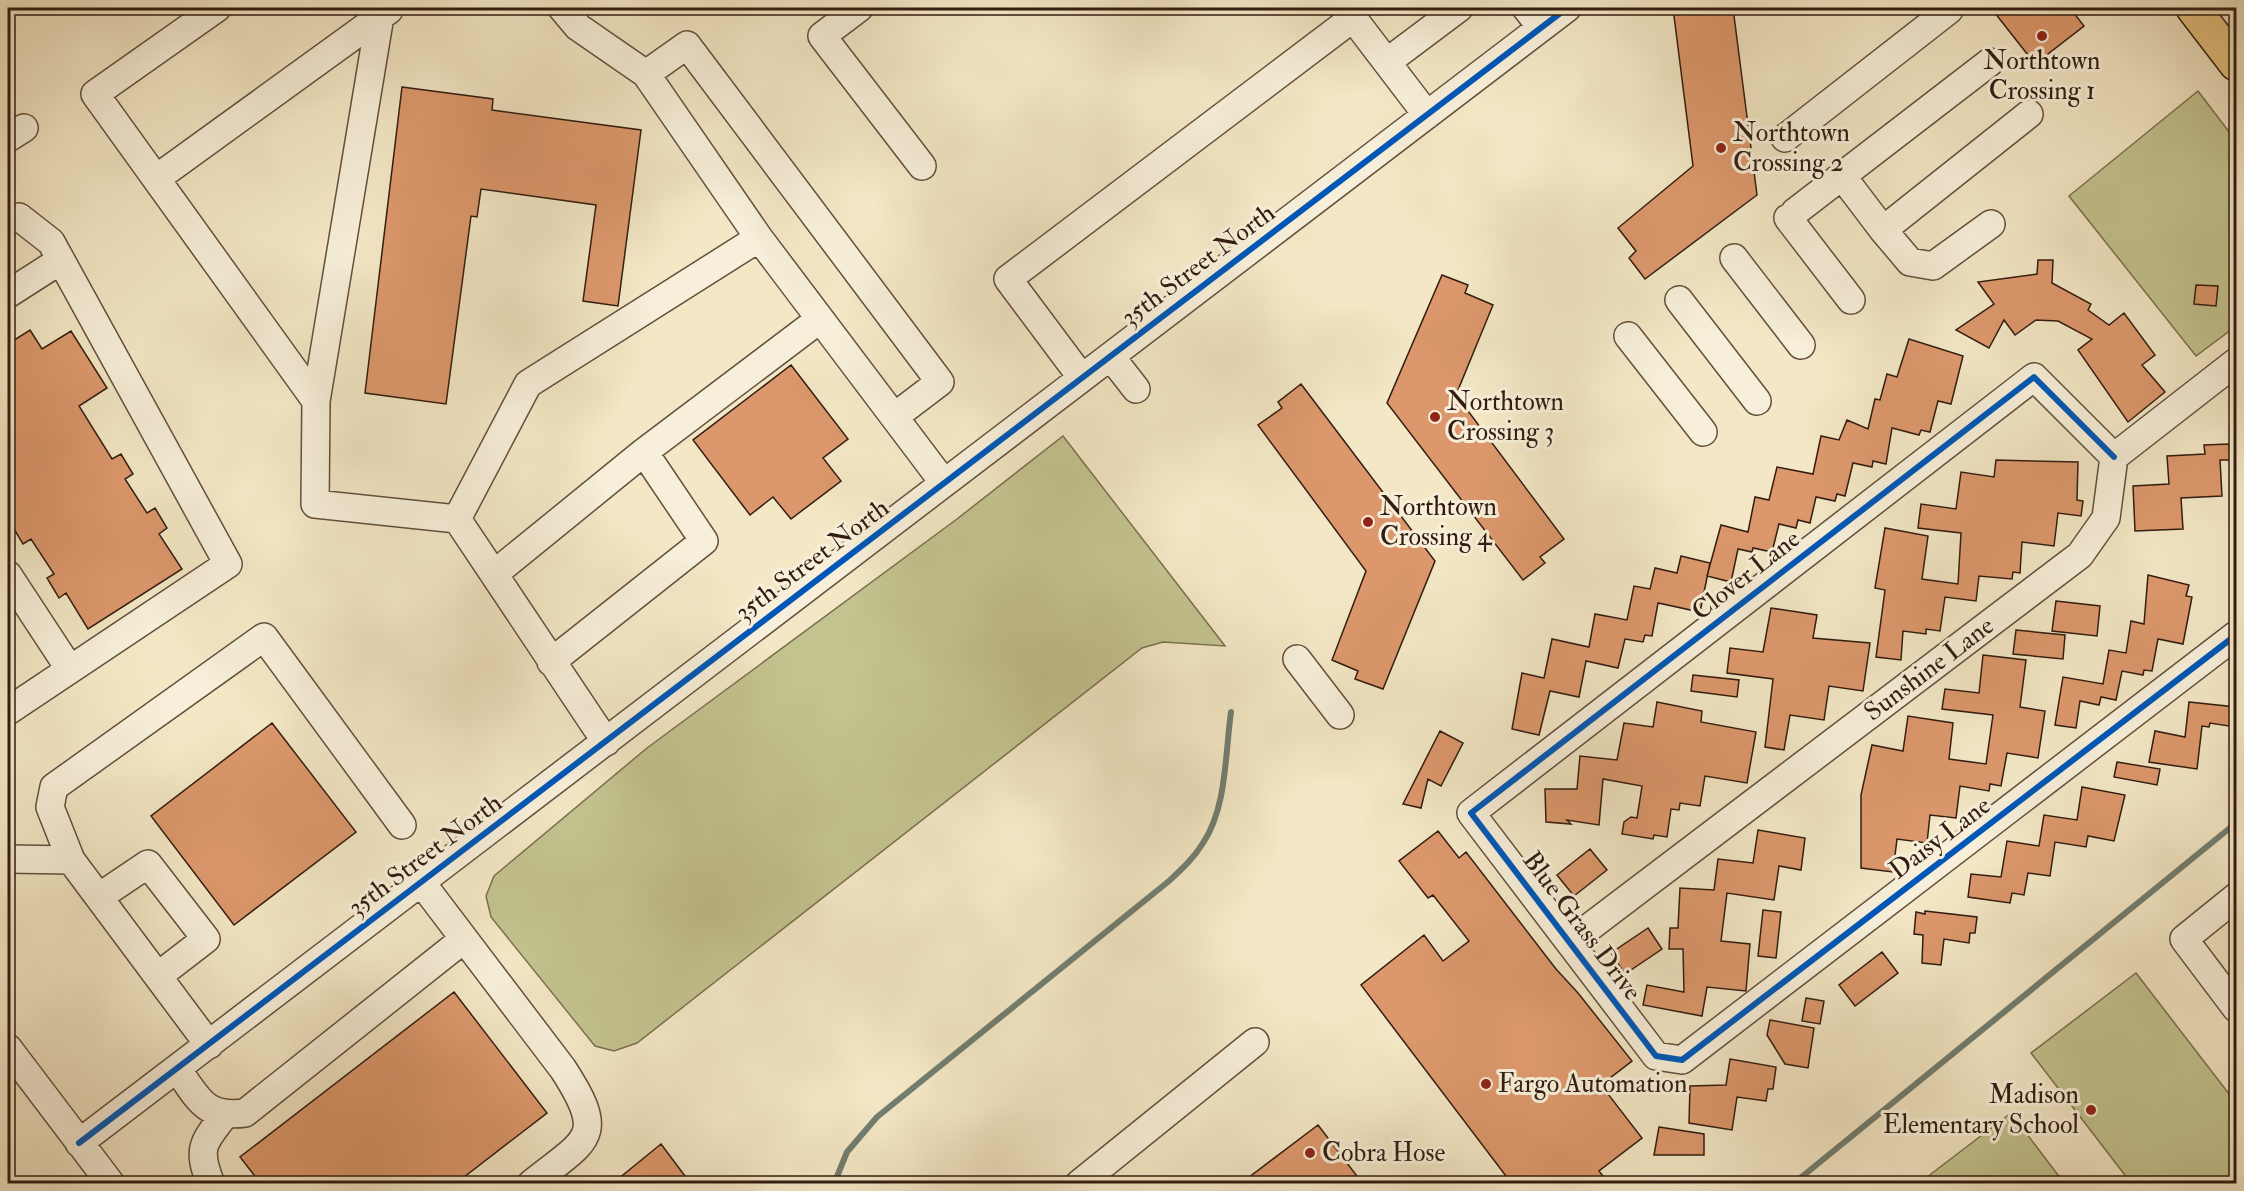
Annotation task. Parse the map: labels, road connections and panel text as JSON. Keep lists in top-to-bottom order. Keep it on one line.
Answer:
{"streets":{"street":["35th Street North","Clover Lane","Sunshine Lane","Daisy Lane","Blue Grass Drive"]},"crossings":[["Clover Lane","Sunshine Lane"],["Clover Lane","Blue Grass Drive"],["Sunshine Lane","Blue Grass Drive"],["Daisy Lane","Blue Grass Drive"]],"places":["Northtown Crossing 1","Northtown Crossing 2","Northtown Crossing 3","Northtown Crossing 4","Fargo Automation","Madison Elementary School","Cobra Hose"]}
